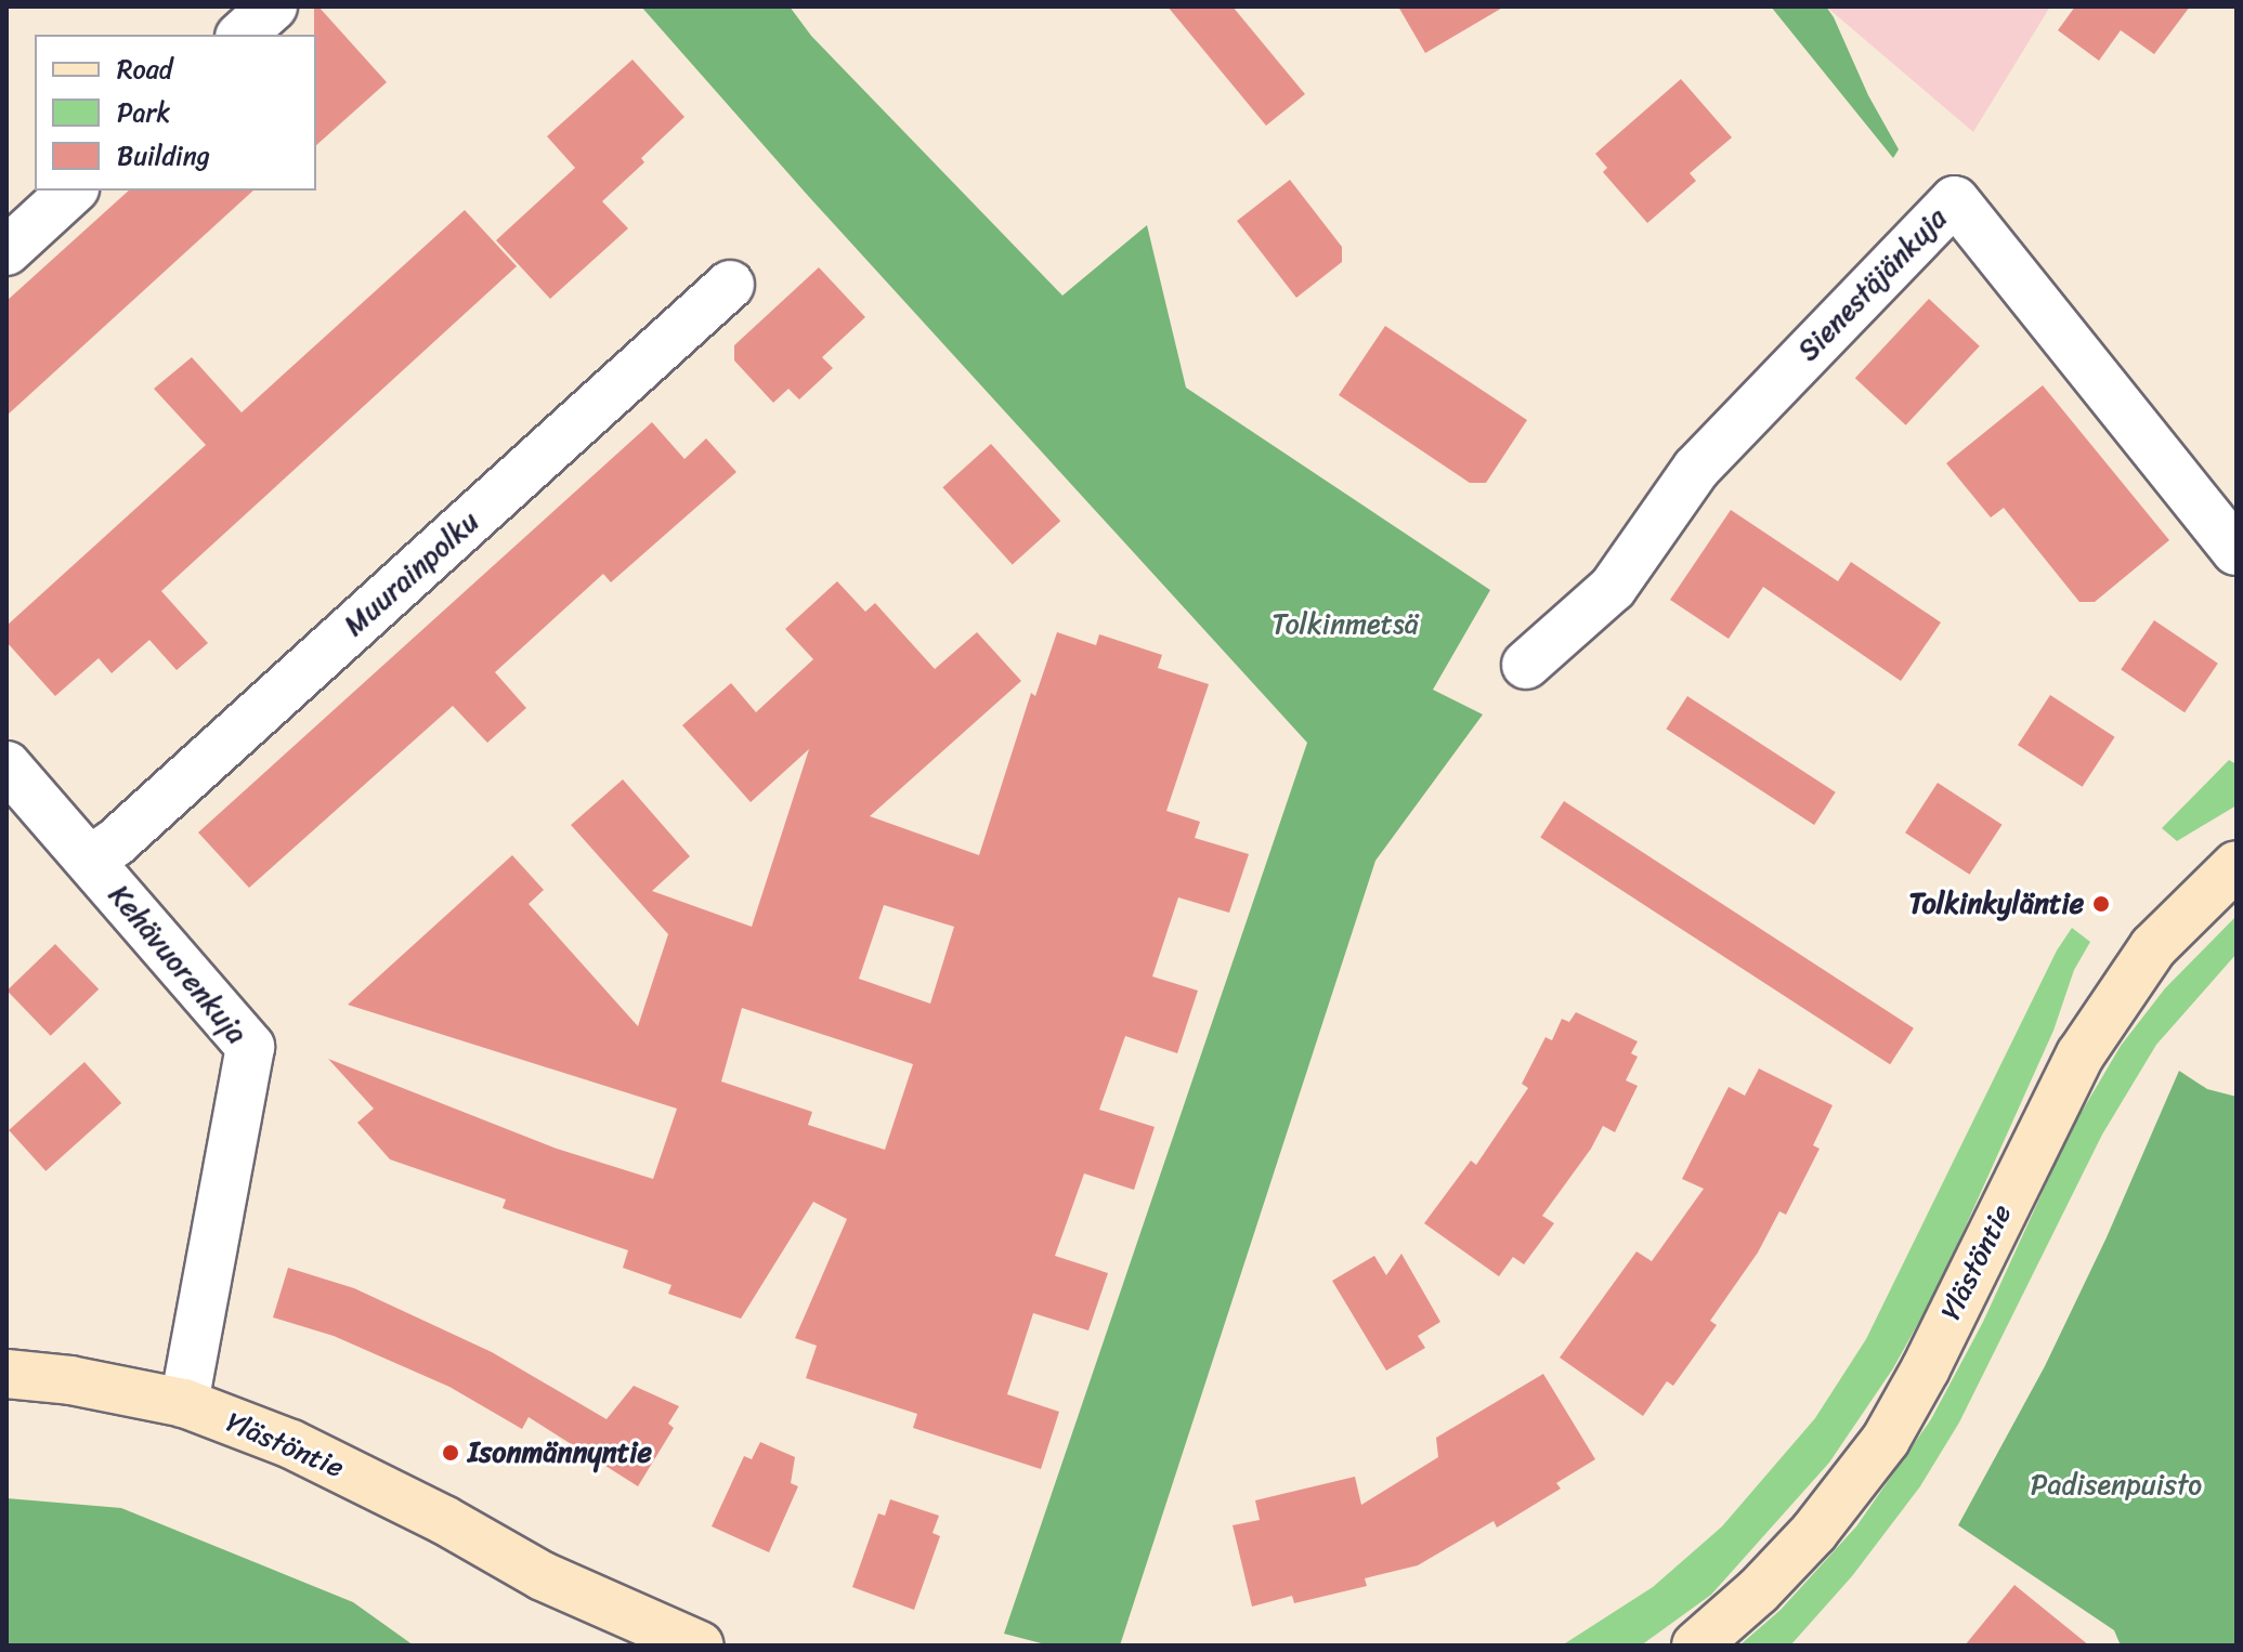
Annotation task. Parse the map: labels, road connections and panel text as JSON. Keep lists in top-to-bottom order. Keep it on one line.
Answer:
{"streets":{"main road":["Ylästöntie"],"street":["Sienestäjänkuja","Muurainpolku","Kehävuorenkuja"]},"crossings":[["Muurainpolku","Kehävuorenkuja"],["Kehävuorenkuja","Ylästöntie"]],"parks":["Tolkinmetsä","Padisenpuisto"],"places":["Tolkinkyläntie","Isonmännyntie"],"legend":["Road","Park","Building"]}
